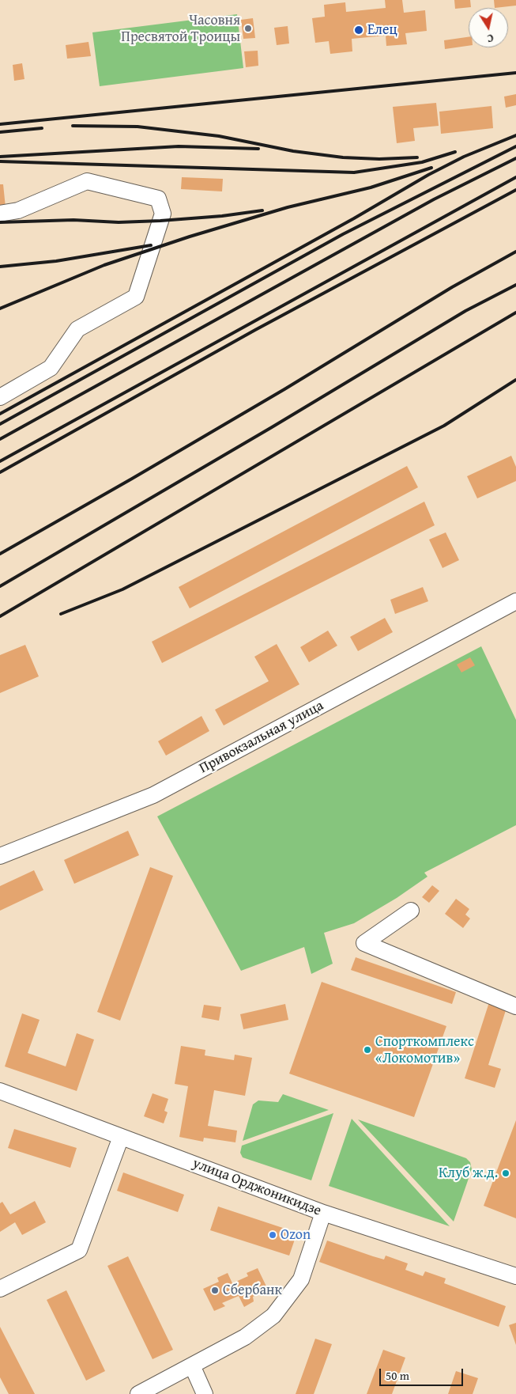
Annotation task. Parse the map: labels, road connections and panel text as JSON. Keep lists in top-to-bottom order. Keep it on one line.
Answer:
{"streets":{"street":["Привокзальная улица","улица Орджоникидзе"]},"places":["Часовня Пресвятой Троицы","Елец","Спорткомплекс «Локомотив»","Клуб ж.д.","Ozon","Сбербанк"],"scale_bar":"50 m","north":"bottom"}
